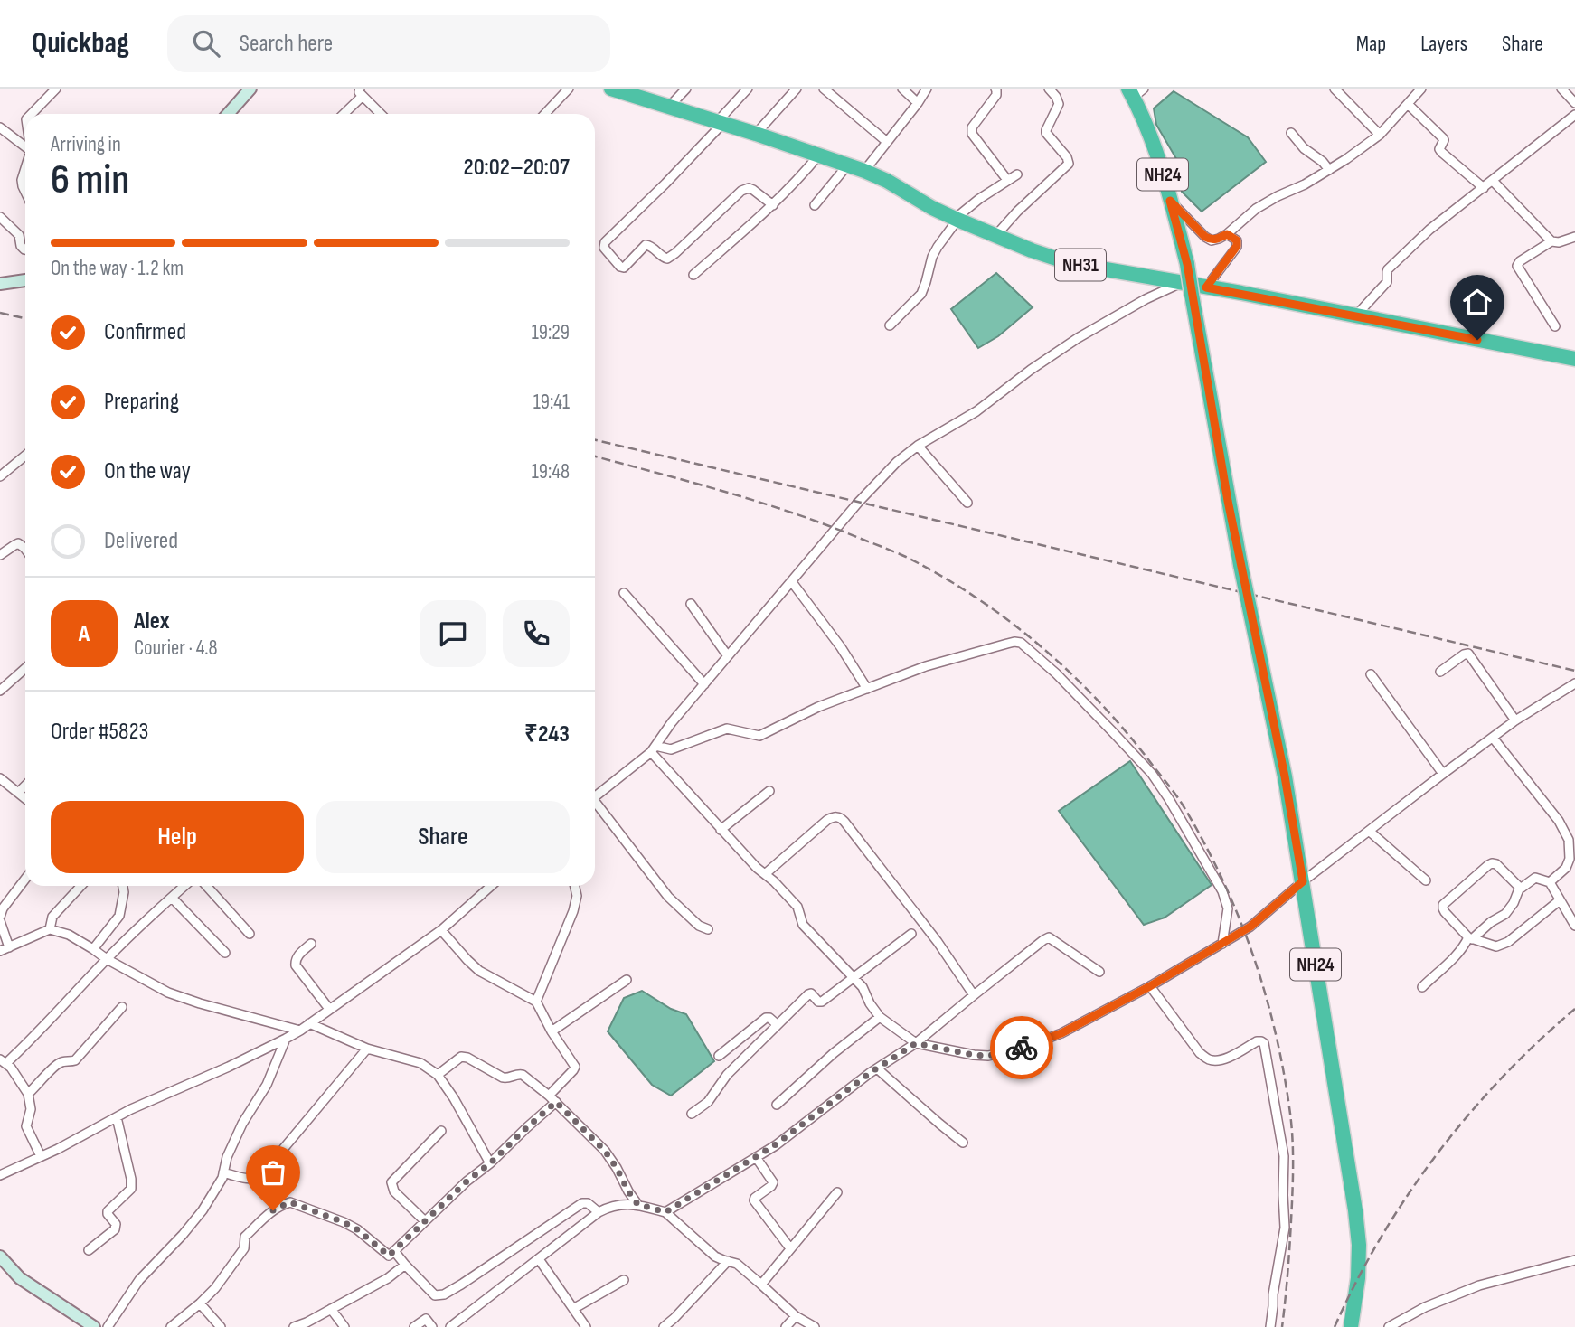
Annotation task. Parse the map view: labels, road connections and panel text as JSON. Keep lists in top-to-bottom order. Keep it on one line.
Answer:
{"streets":{"highway":["NH24","NH31"]},"page":{"header":"Quickbag","search":"Search here","nav":["Map","Layers","Share"],"heading":["6 min","Arriving in","20:02–20:07"],"panel":["Alex","Courier · 4.8","Order #5823","₹243"],"bar":"On the way · 1.2 km","list":[["Confirmed","19:29"],["Preparing","19:41"],["On the way","19:48"],"Delivered"],"round":"A","buttons":["Help","Share"]}}
